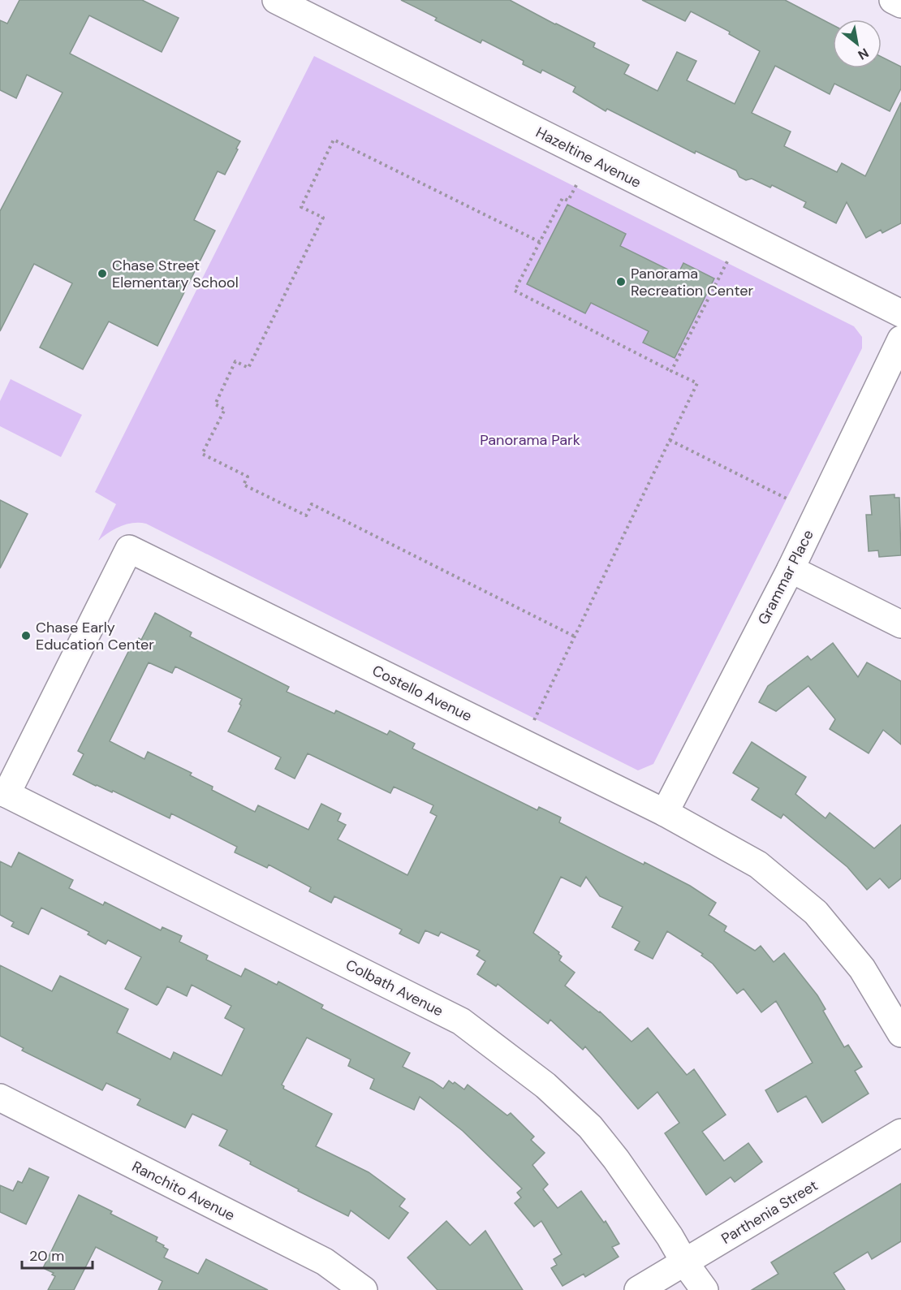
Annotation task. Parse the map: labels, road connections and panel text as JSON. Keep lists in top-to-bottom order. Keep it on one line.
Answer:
{"streets":{"street":["Hazeltine Avenue","Grammar Place","Costello Avenue","Colbath Avenue","Ranchito Avenue","Parthenia Street"]},"crossings":[["Grammar Place","Costello Avenue"],["Costello Avenue","Colbath Avenue"],["Colbath Avenue","Parthenia Street"]],"parks":["Panorama Park"],"places":["Chase Street Elementary School","Panorama Recreation Center","Chase Early Education Center"],"scale_bar":"20 m","north":"bottom right"}
